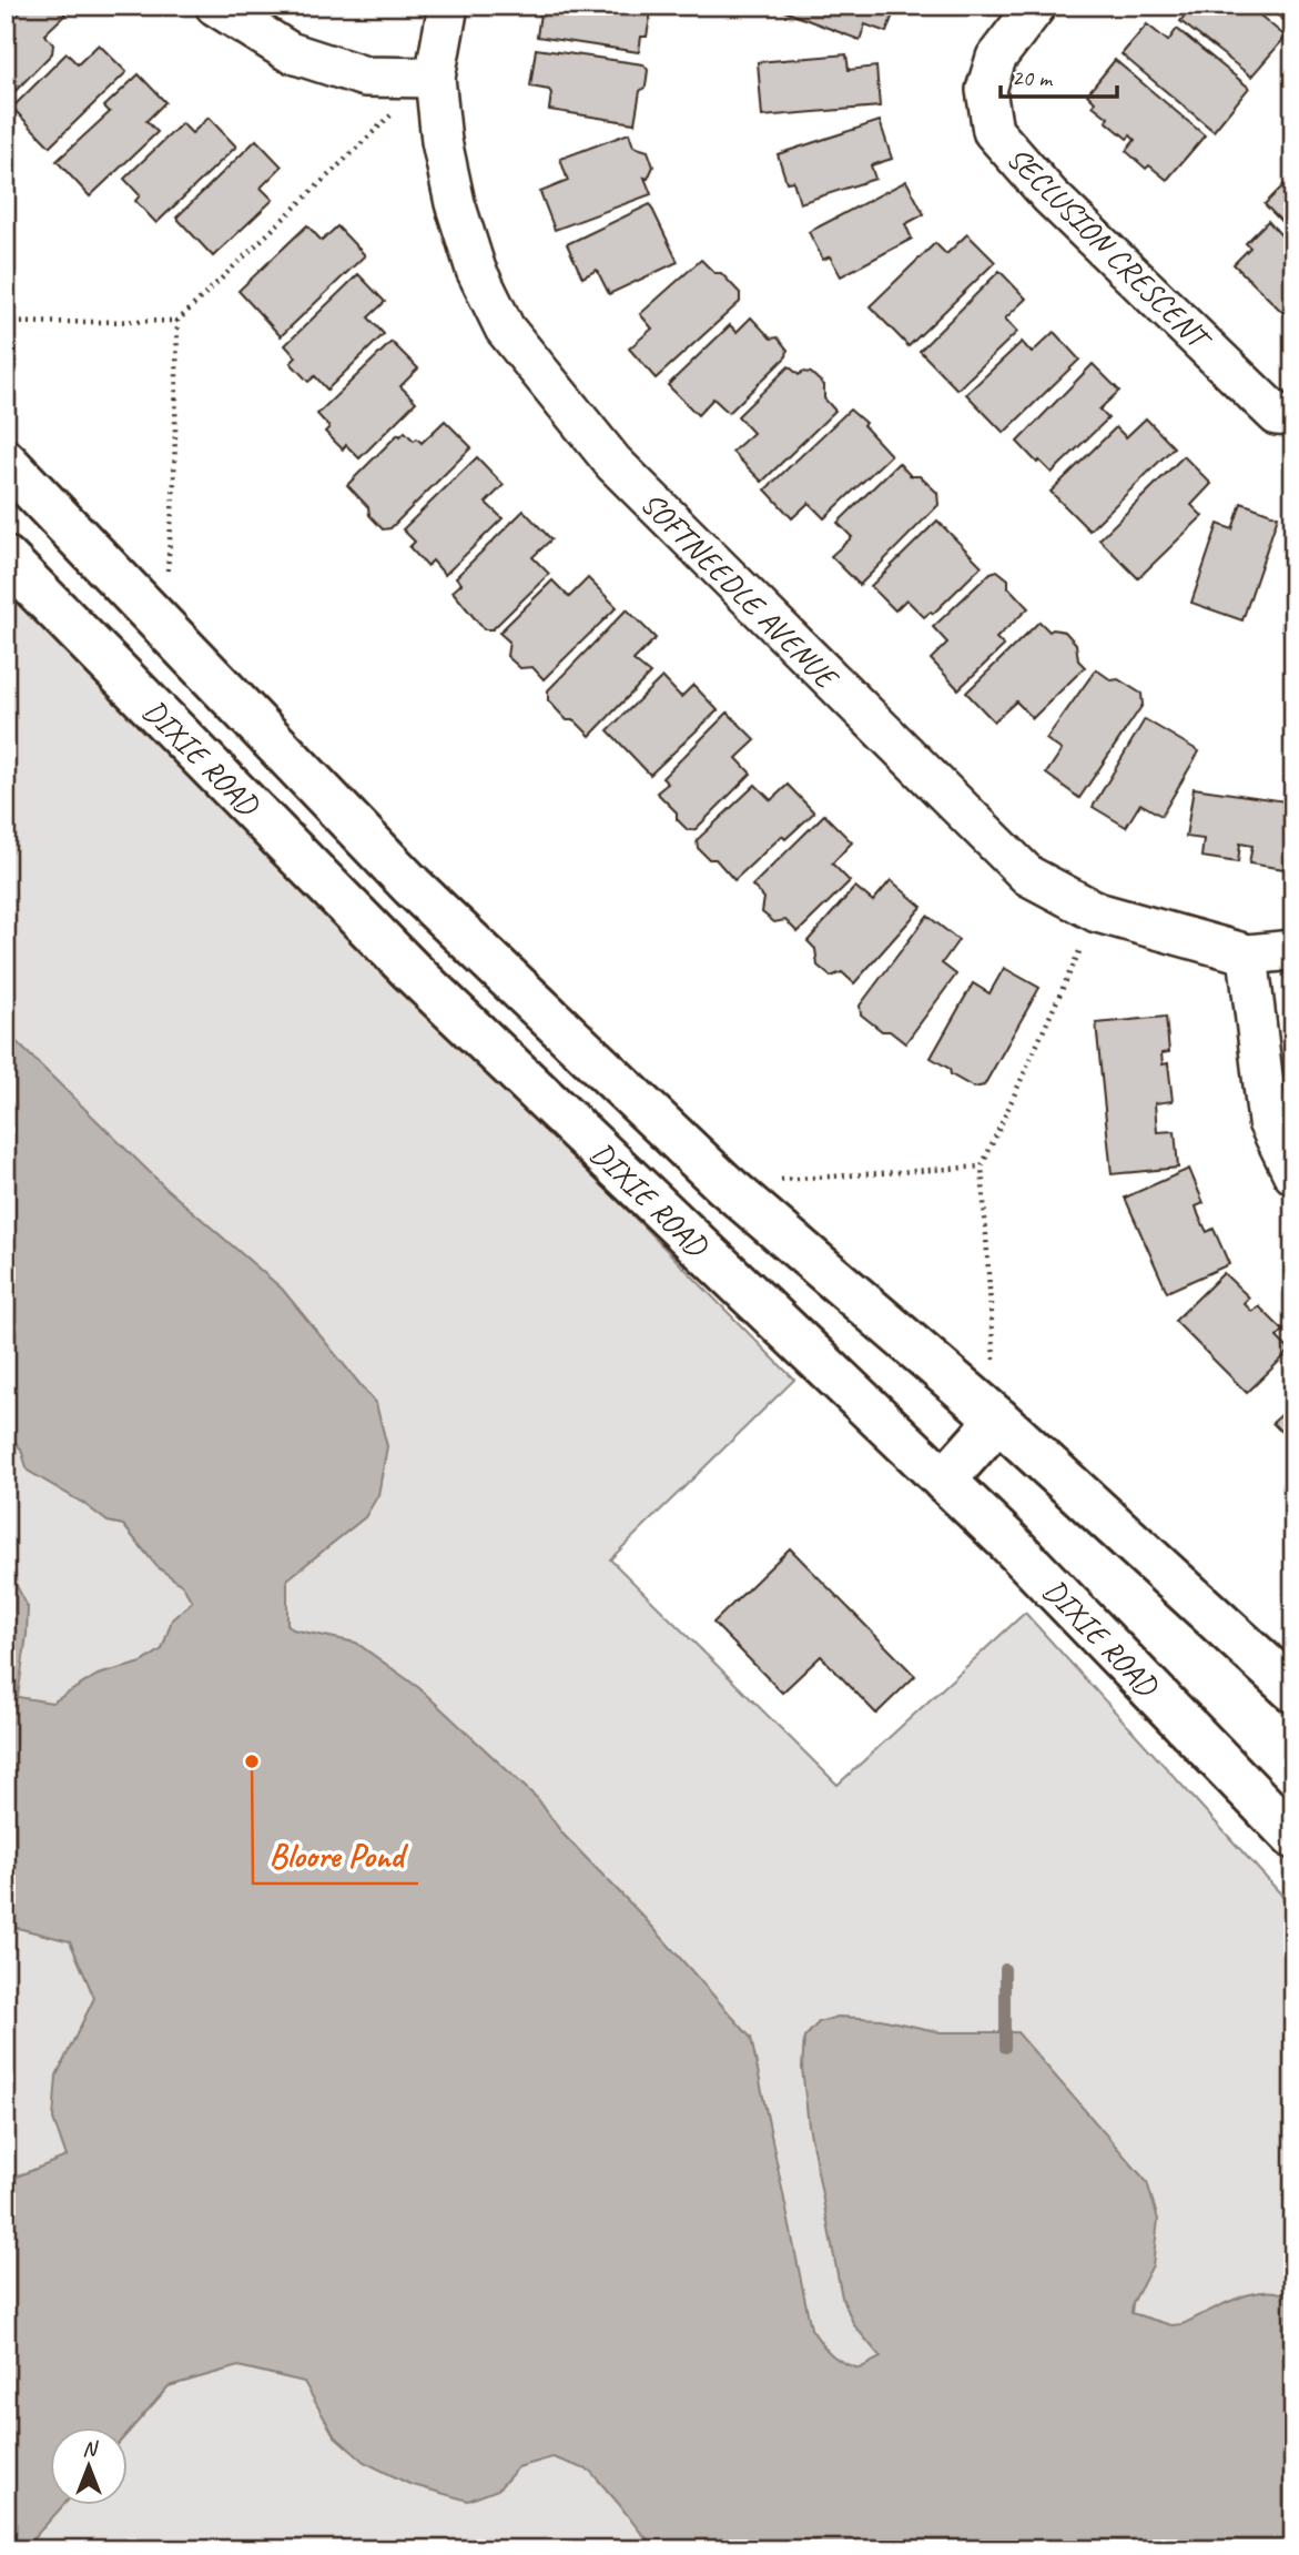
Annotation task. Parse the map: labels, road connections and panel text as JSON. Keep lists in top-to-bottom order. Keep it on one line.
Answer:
{"streets":{"main road":["DIXIE ROAD"],"street":["SECLUSION CRESCENT","SOFTNEEDLE AVENUE"]},"places":["Bloore Pond"],"scale_bar":"20 m","north":"top"}
